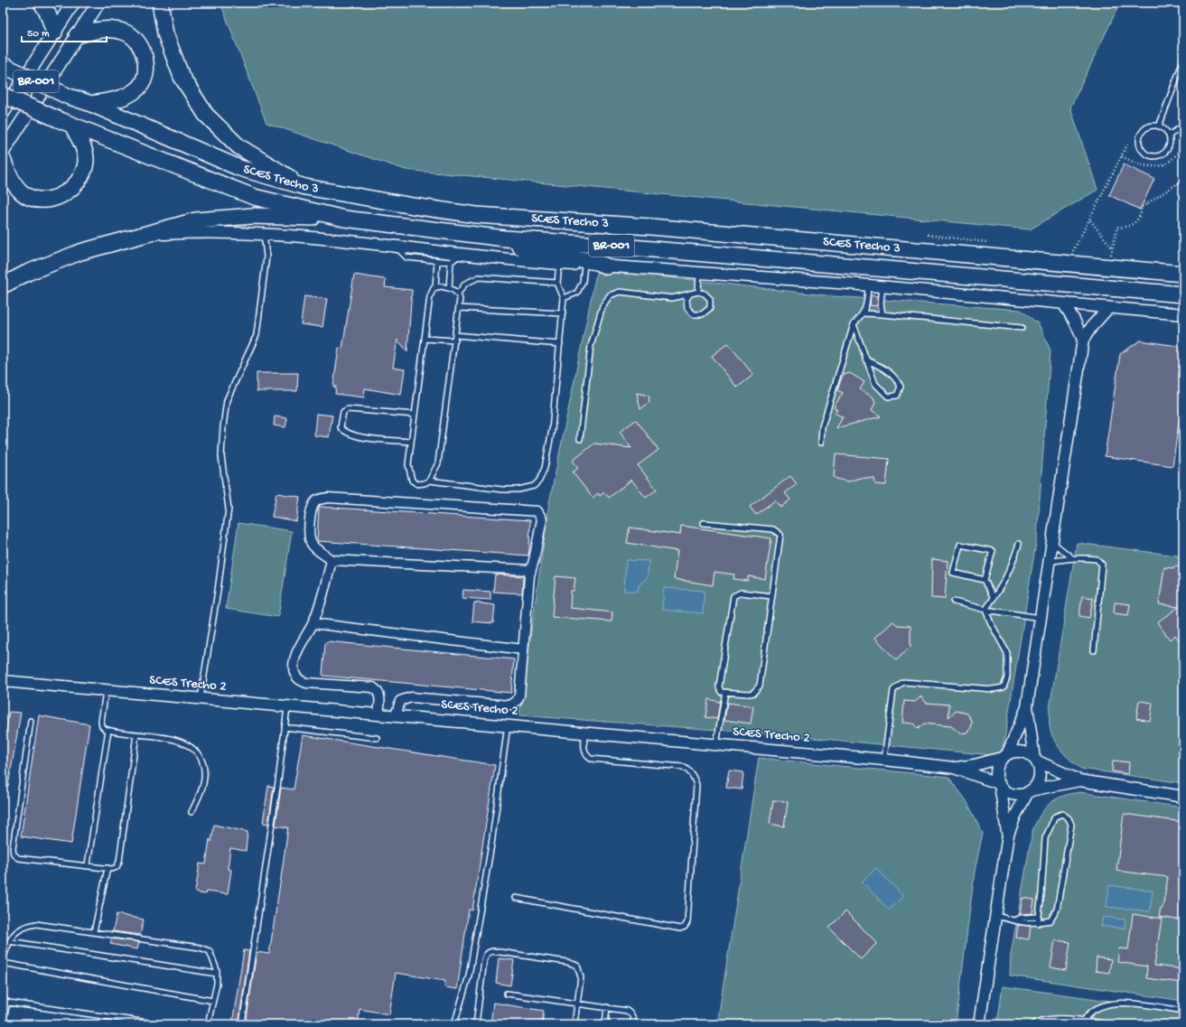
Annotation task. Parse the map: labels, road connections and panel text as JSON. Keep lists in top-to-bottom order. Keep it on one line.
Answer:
{"streets":{"highway":["BR-001","SCES Trecho 3"],"street":["SCES Trecho 2"]},"scale_bar":"50 m"}
